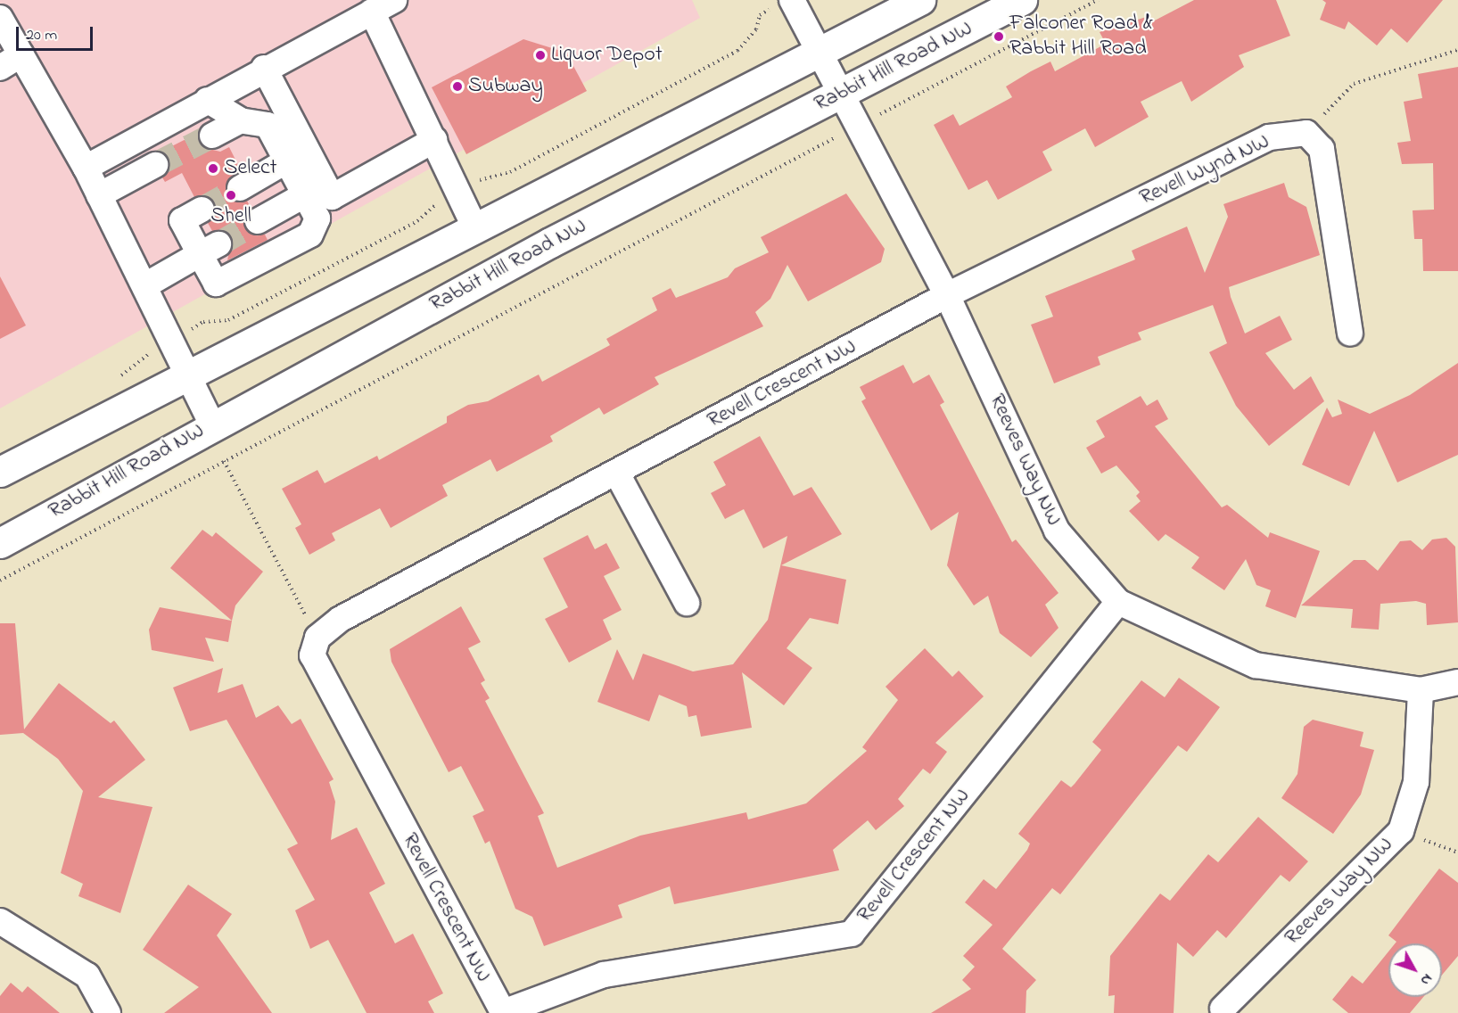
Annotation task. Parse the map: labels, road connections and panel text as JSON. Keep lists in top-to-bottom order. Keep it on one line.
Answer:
{"streets":{"main road":["Rabbit Hill Road NW"],"street":["Revell Wynd NW","Revell Crescent NW","Reeves Way NW"]},"crossings":[["Rabbit Hill Road NW","Reeves Way NW"],["Revell Wynd NW","Revell Crescent NW"],["Revell Wynd NW","Reeves Way NW"],["Revell Crescent NW","Reeves Way NW"]],"places":["Falconer Road & Rabbit Hill Road","Liquor Depot","Subway","Select","Shell"],"scale_bar":"20 m","north":"bottom right"}
